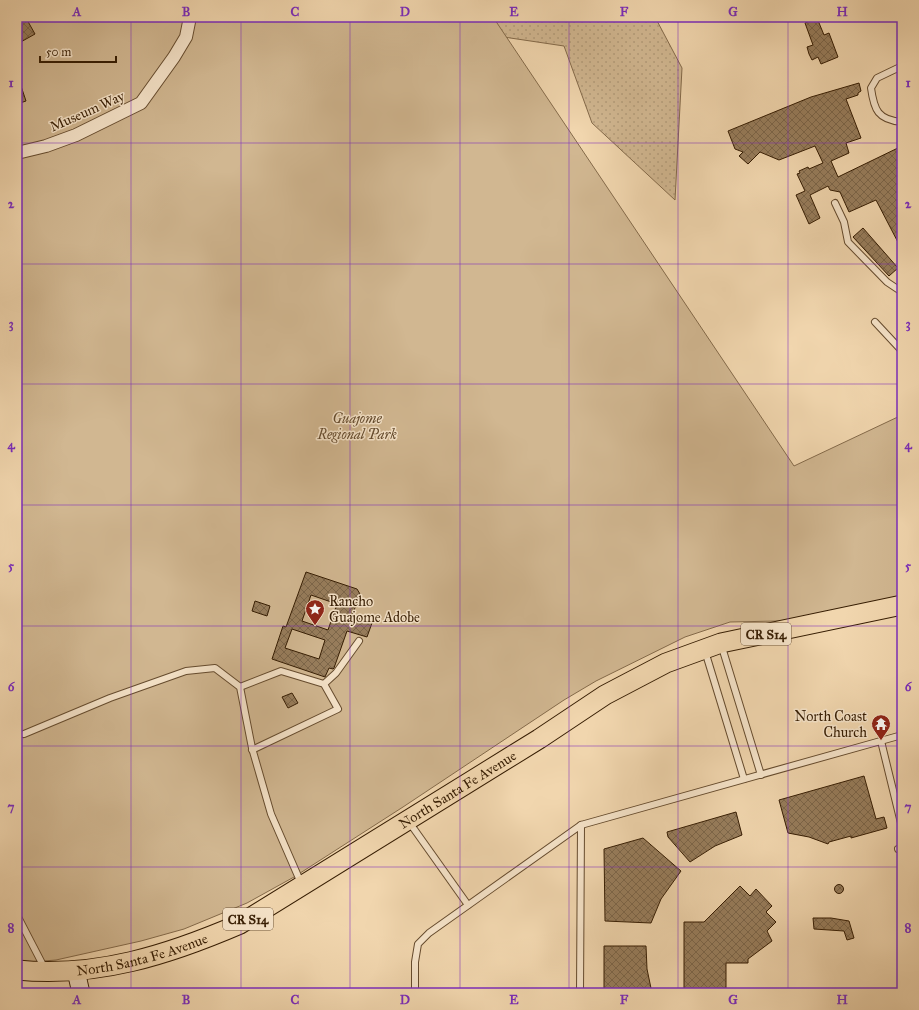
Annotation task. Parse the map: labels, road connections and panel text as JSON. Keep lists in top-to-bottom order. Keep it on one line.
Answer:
{"streets":{"main road":["CR S14","North Santa Fe Avenue"],"street":["Museum Way"]},"parks":["Guajome Regional Park"],"places":{"place":["Rancho Guajome Adobe"],"temple":["North Coast Church"]},"scale_bar":"50 m","grid":{"columns":["A","B","C","D","E","F","G","H"],"rows":["1","2","3","4","5","6","7","8"]}}
